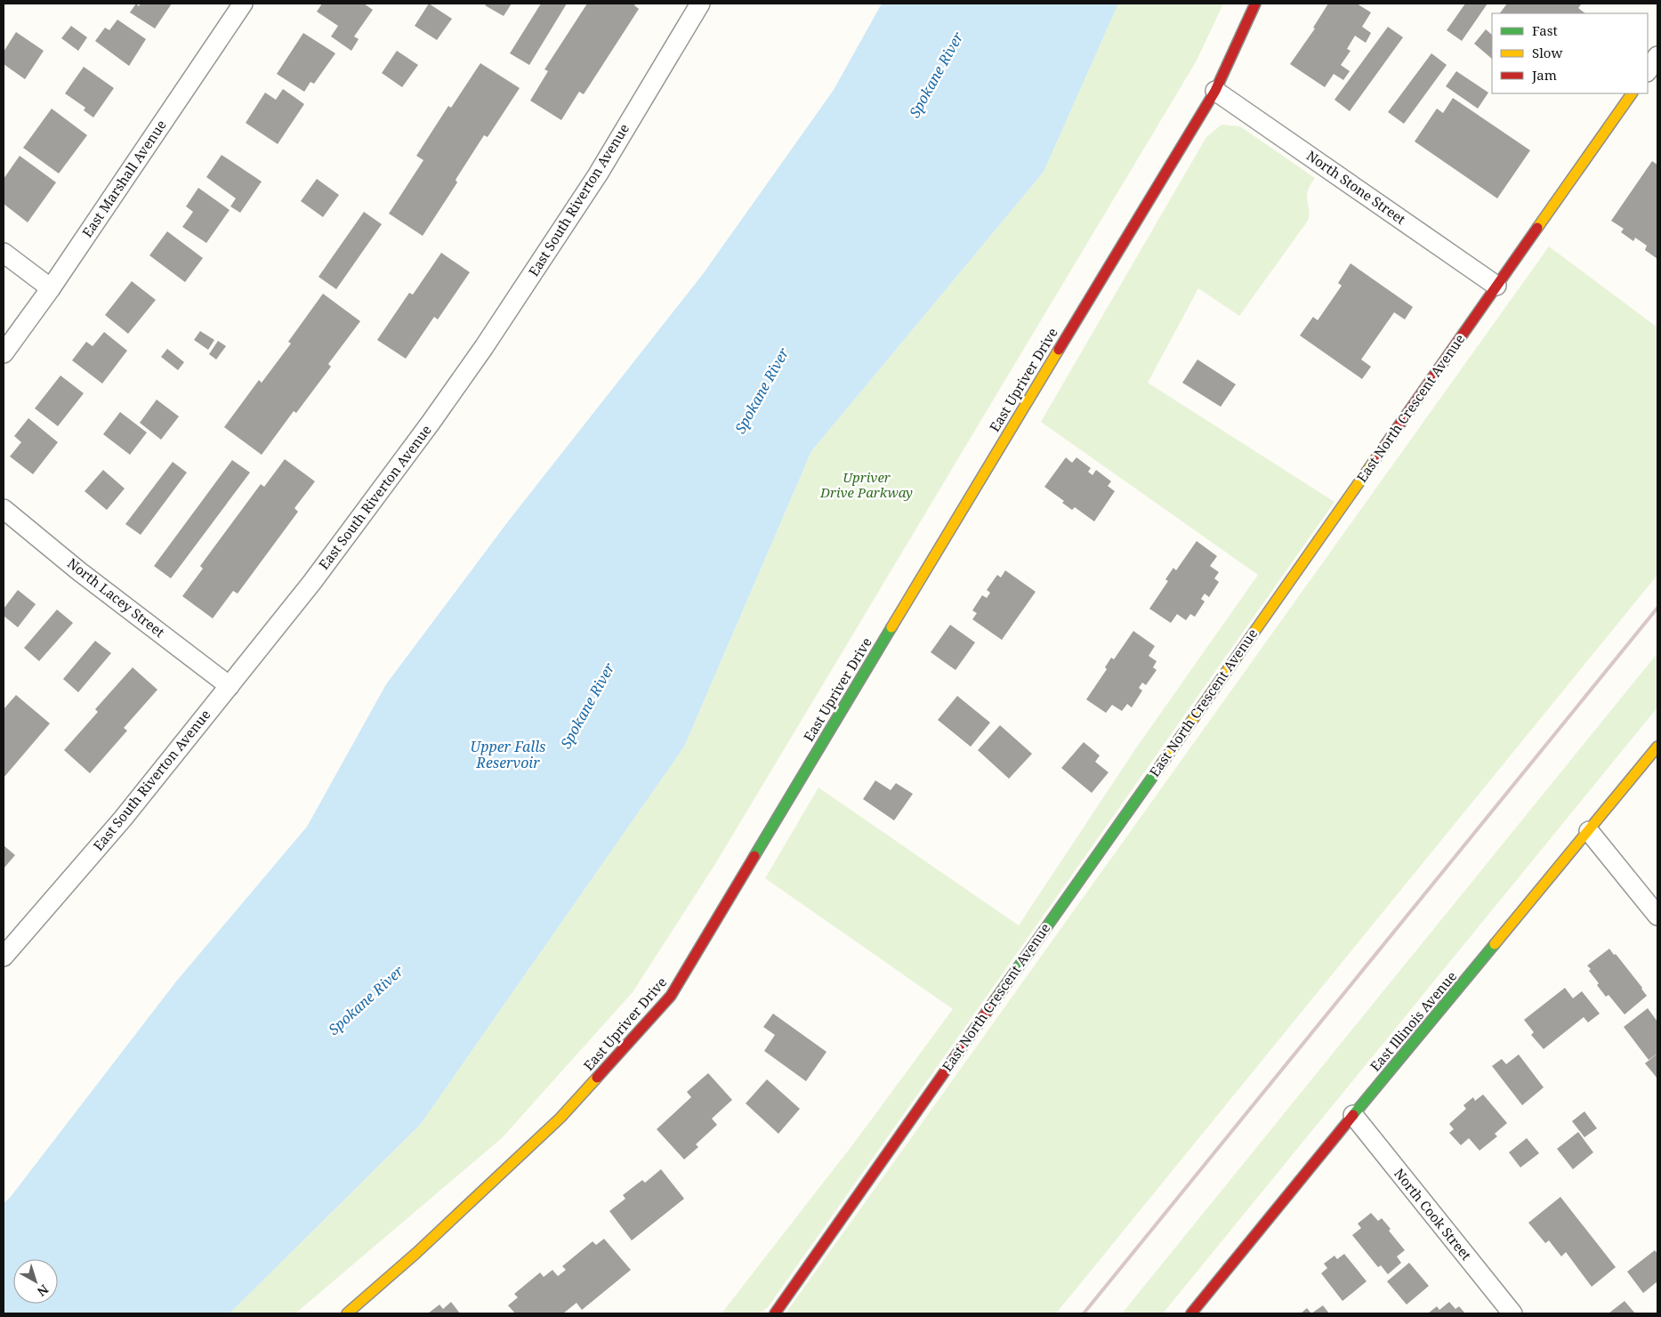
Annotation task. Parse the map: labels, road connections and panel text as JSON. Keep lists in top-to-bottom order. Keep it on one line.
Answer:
{"streets":{"street":["East Marshall Avenue","North Stone Street","East South Riverton Avenue","East Upriver Drive","East North Crescent Avenue","North Lacey Street","East Illinois Avenue","North Cook Street"]},"crossings":[["North Stone Street","East Upriver Drive"],["North Stone Street","East North Crescent Avenue"],["East South Riverton Avenue","North Lacey Street"],["East Illinois Avenue","North Cook Street"]],"water":["Spokane River","Upper Falls Reservoir"],"parks":["Upriver Drive Parkway"],"legend":["Fast","Slow","Jam"],"north":"bottom right"}
